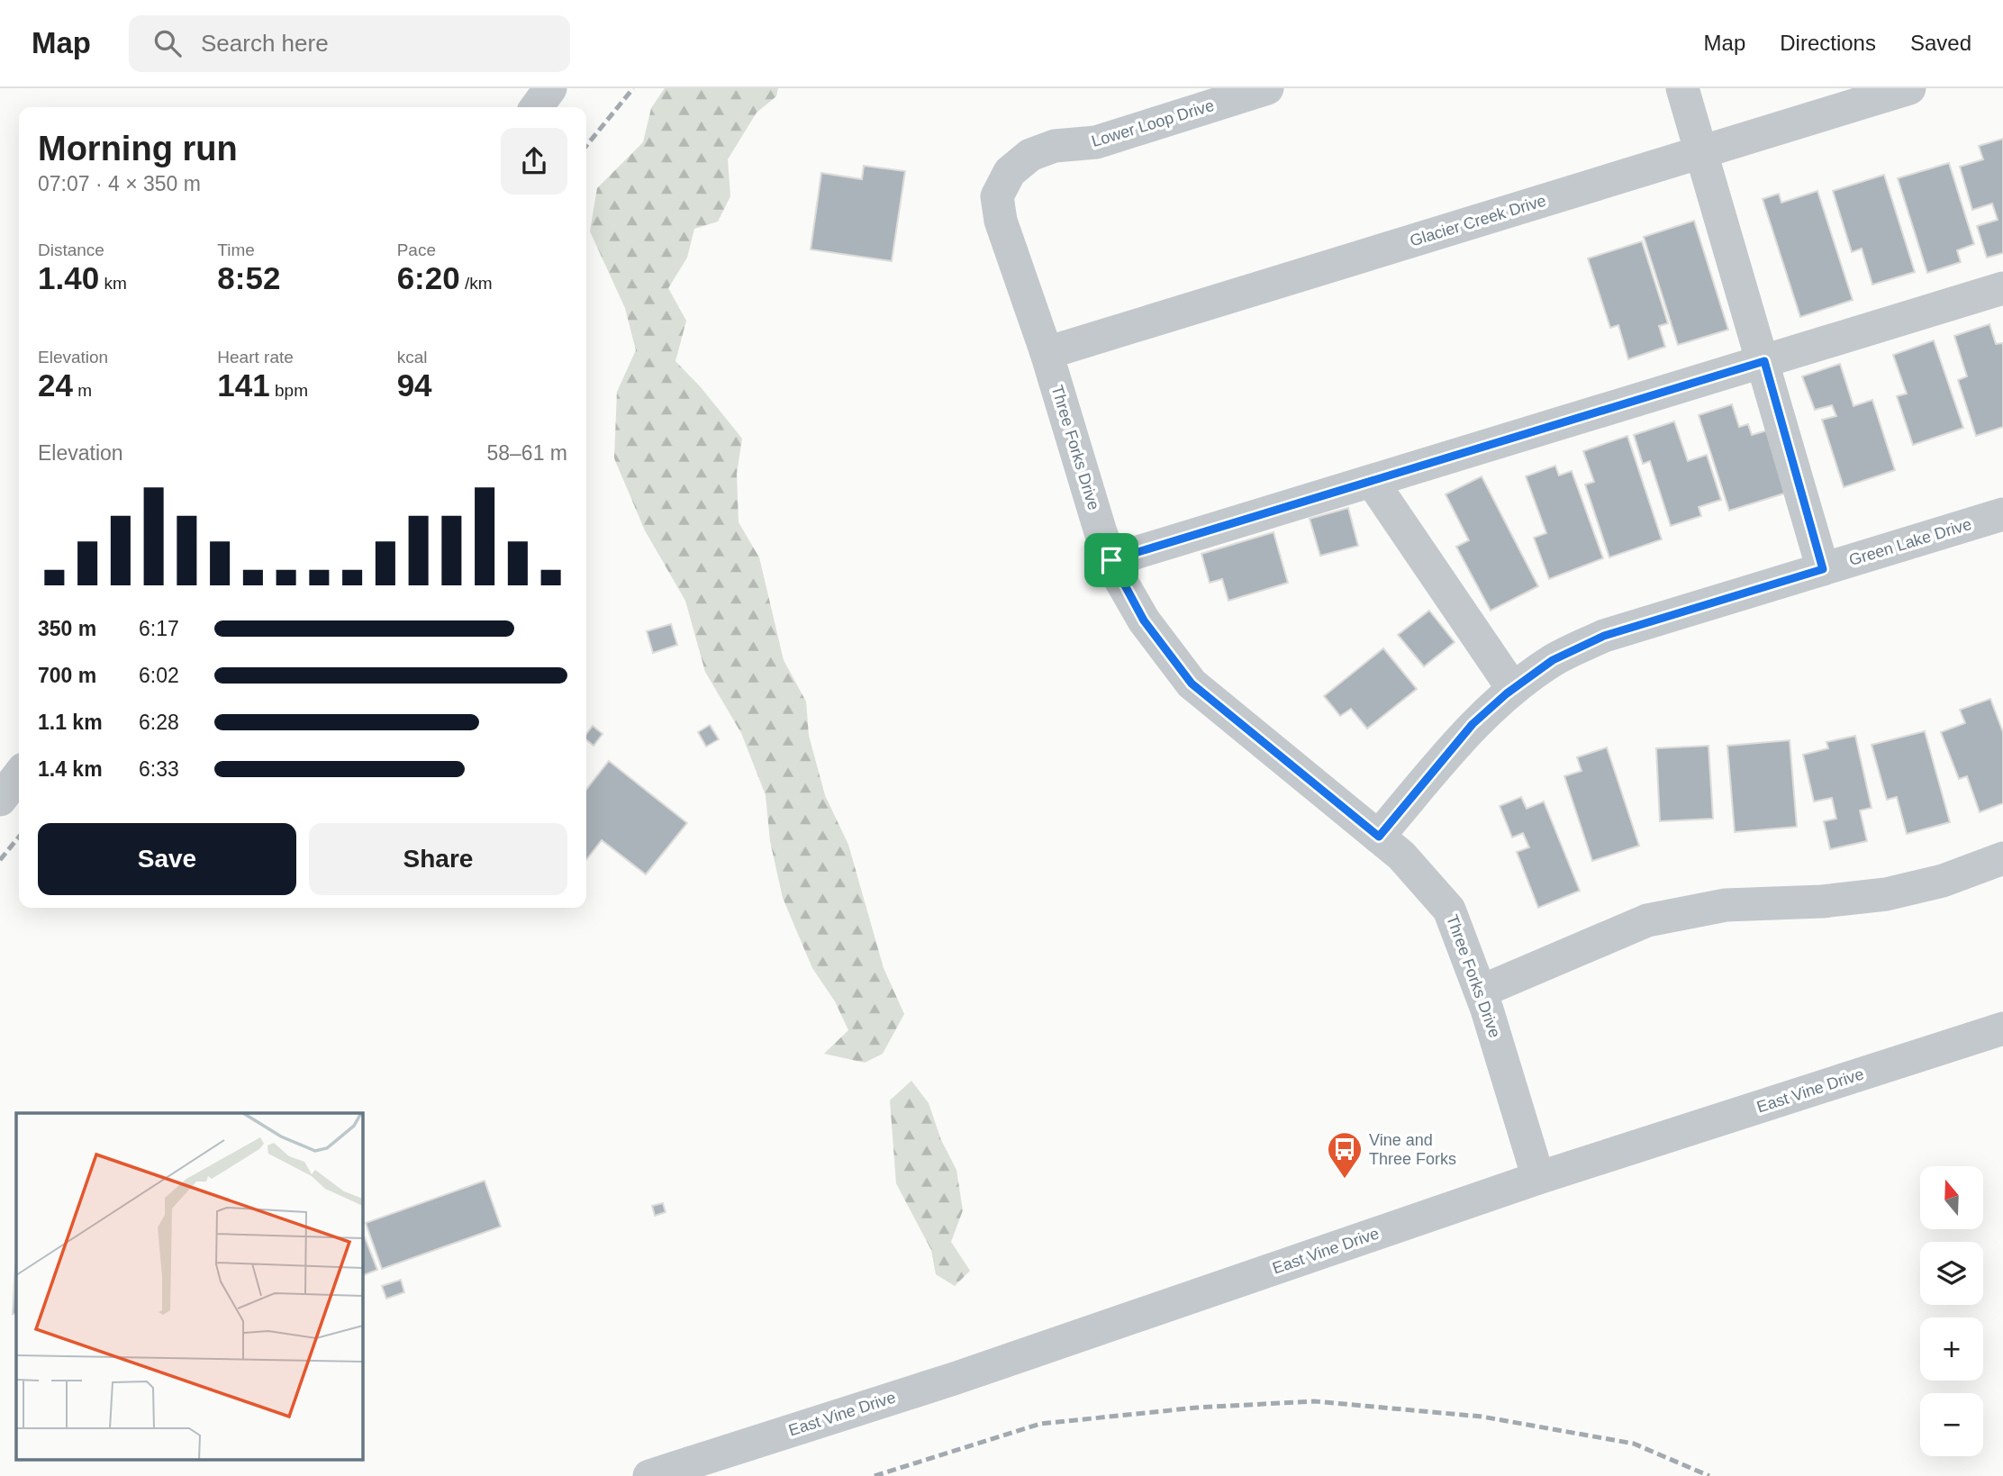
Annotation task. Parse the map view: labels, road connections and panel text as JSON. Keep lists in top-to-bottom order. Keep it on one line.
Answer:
{"streets":{"street":["Lower Loop Drive","Glacier Creek Drive","Three Forks Drive","Green Lake Drive","East Vine Drive"]},"crossings":[["Lower Loop Drive","Glacier Creek Drive"],["Lower Loop Drive","Three Forks Drive"],["Glacier Creek Drive","Three Forks Drive"],["Three Forks Drive","Green Lake Drive"],["Three Forks Drive","East Vine Drive"]],"places":{"bus stop":["Vine and Three Forks"]},"north":"top","page":{"header":"Map","search":"Search here","nav":["Map","Directions","Saved"],"heading":["Morning run","07:07 · 4 × 350 m"],"stats":[["Distance","1.40 km"],["Time","8:52"],["Pace","6:20 /km"],["Elevation","24 m"],["Heart rate","141 bpm"],["kcal","94"]],"chart":["Elevation","58–61 m"],"list":[{"name":"350 m","note":"6:17"},{"name":"700 m","note":"6:02"},{"name":"1.1 km","note":"6:28"},{"name":"1.4 km","note":"6:33"}],"buttons":["Save","Share"],"map_buttons":["+","−"]}}
